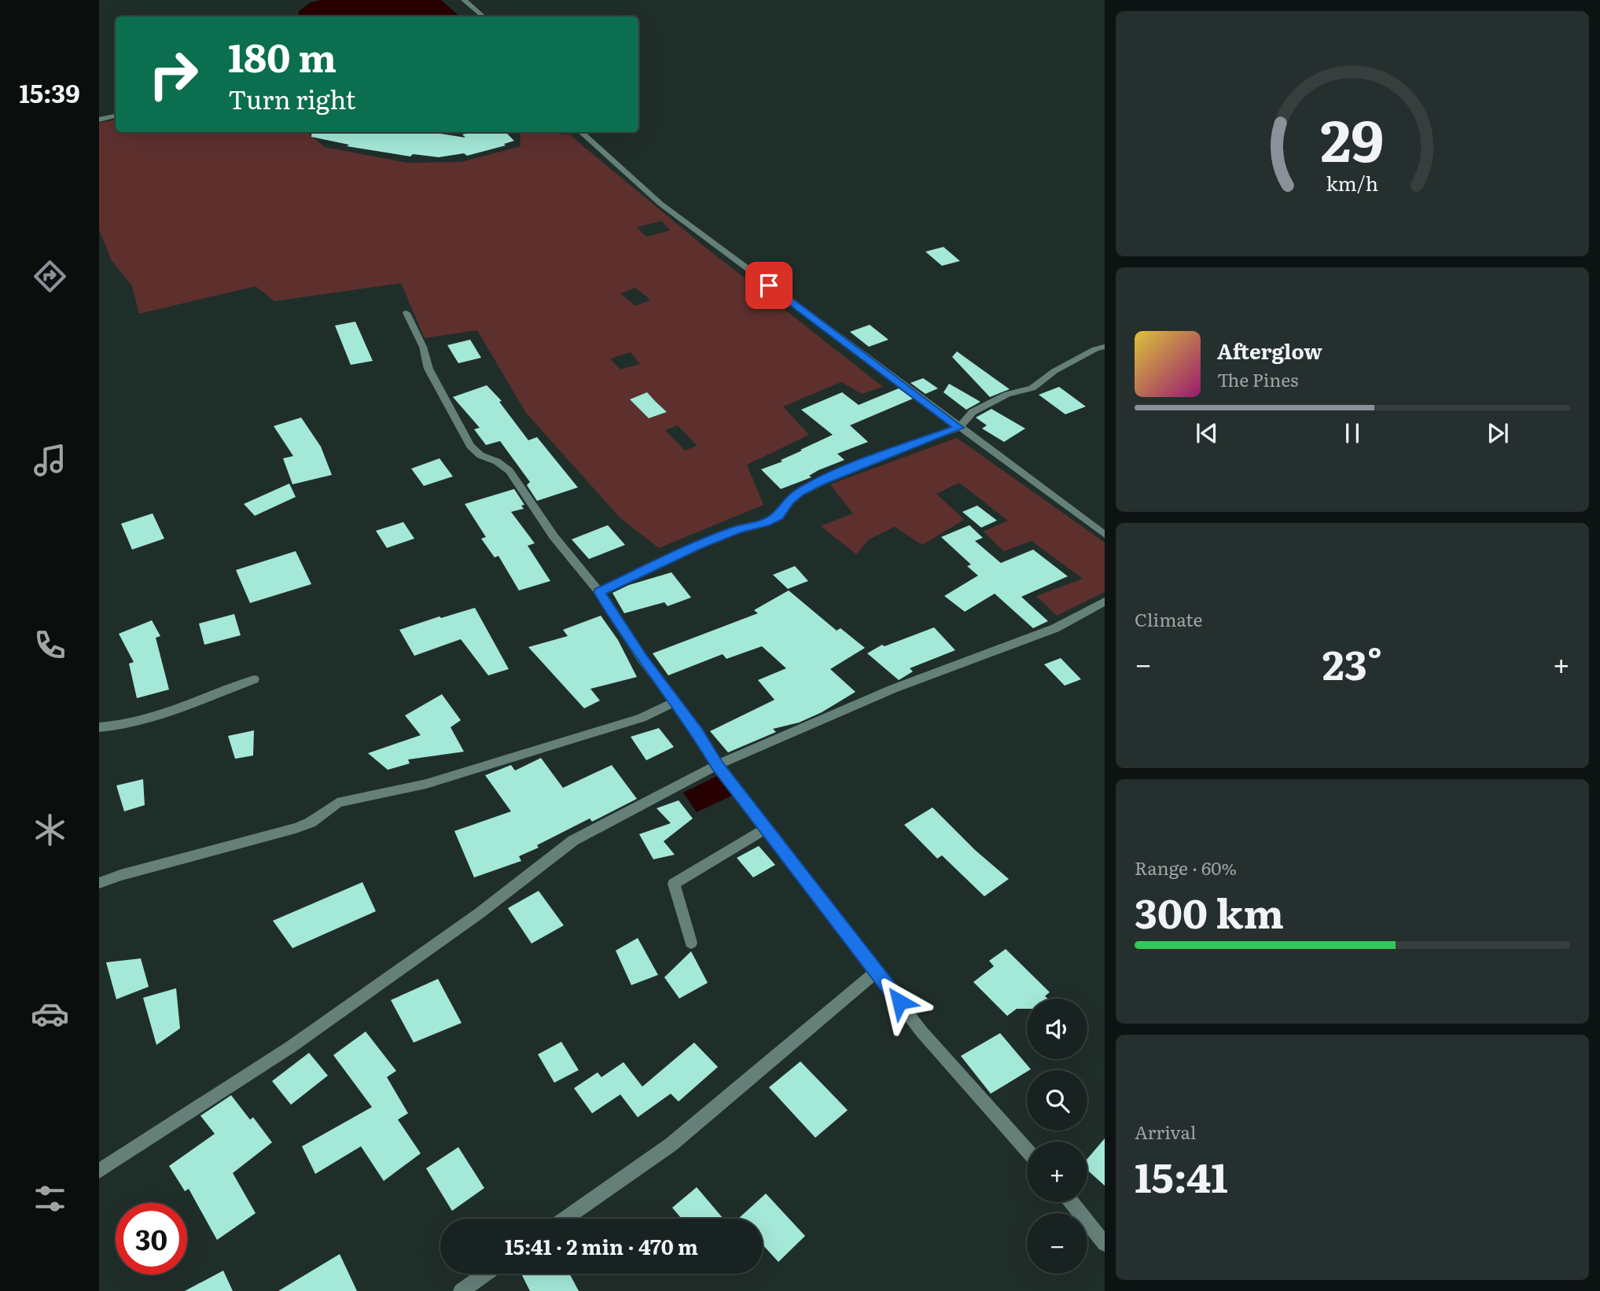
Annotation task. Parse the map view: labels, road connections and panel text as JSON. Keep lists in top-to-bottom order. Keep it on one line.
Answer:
{"page":{"tabs":"15:39","turn":["180 m","Turn right"],"song":["Afterglow","The Pines"],"tile":["Climate",["Range · 60%","300 km"],["Arrival","15:41"]],"heat":["−","23°","+"],"map_buttons":["+","−"],"limit":"30","trip":"15:41 · 2 min · 470 m","gauge":["29","km/h"]}}
